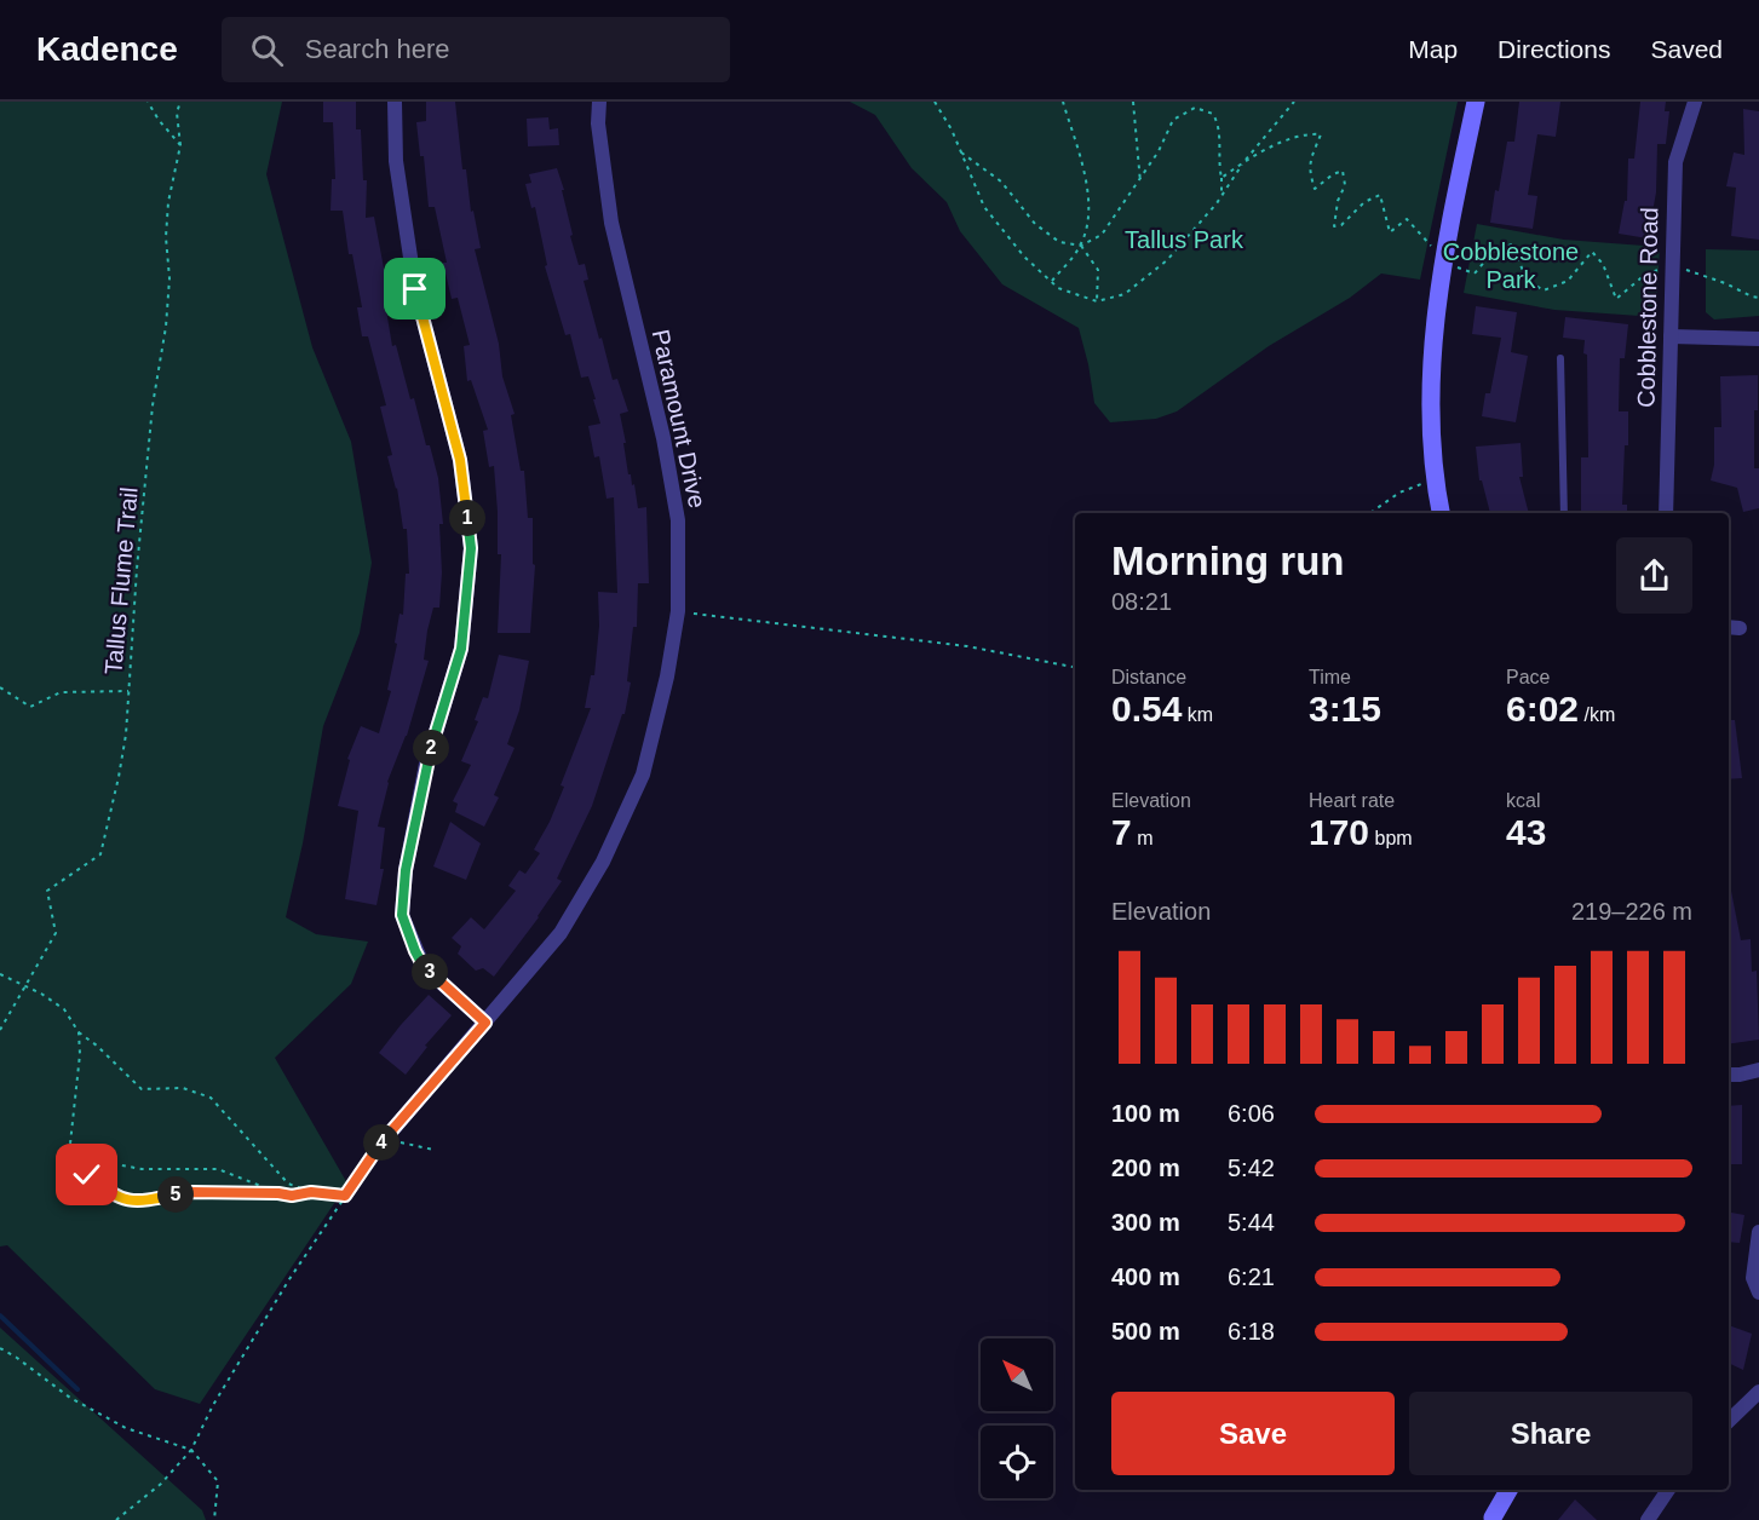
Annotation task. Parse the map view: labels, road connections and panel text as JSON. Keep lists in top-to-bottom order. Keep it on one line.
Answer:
{"streets":{"street":["Cobblestone Road","Paramount Drive"],"path":["Tallus Flume Trail"]},"parks":["Tallus Park","Cobblestone Park"],"north":"top left","page":{"header":"Kadence","search":"Search here","nav":["Map","Directions","Saved"],"pins":["1","2","3","4","5"],"heading":["Morning run","08:21"],"stats":[["Distance","0.54 km"],["Time","3:15"],["Pace","6:02 /km"],["Elevation","7 m"],["Heart rate","170 bpm"],["kcal","43"]],"chart":["Elevation","219–226 m"],"list":[{"name":"100 m","note":"6:06"},{"name":"200 m","note":"5:42"},{"name":"300 m","note":"5:44"},{"name":"400 m","note":"6:21"},{"name":"500 m","note":"6:18"}],"buttons":["Save","Share"]}}
